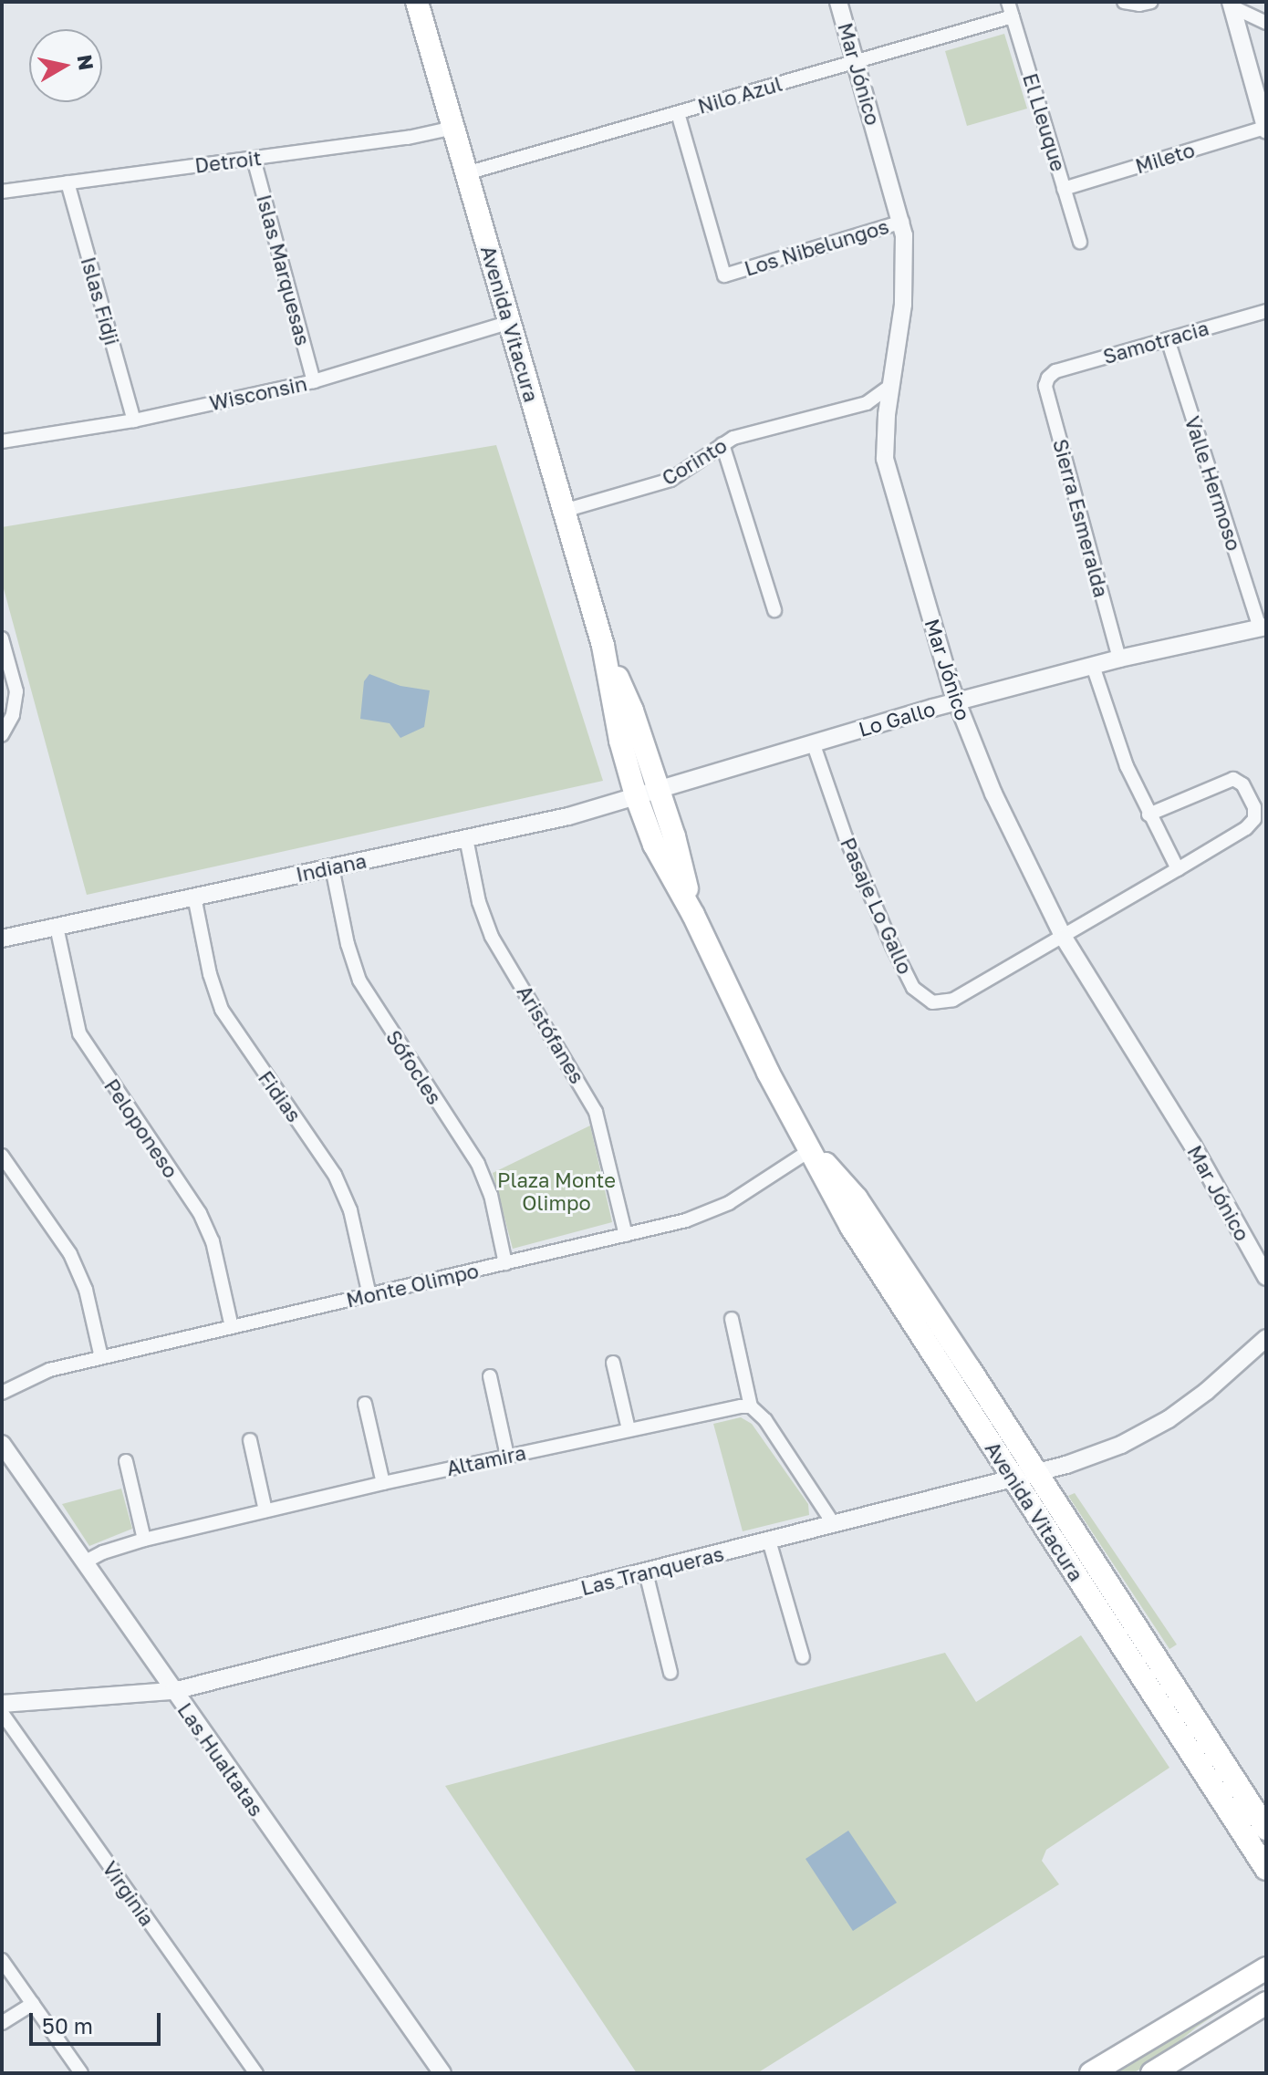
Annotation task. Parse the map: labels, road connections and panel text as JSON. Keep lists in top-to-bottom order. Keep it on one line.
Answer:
{"streets":{"main road":["Avenida Vitacura"],"street":["Mar Jónico","Nilo Azul","El Lleuque","Mileto","Detroit","Los Nibelungos","Islas Marquesas","Islas Fidji","Samotracia","Wisconsin","Corinto","Valle Hermoso","Sierra Esmeralda","Lo Gallo","Indiana","Pasaje Lo Gallo","Aristófanes","Sófocles","Fidias","Peloponeso","Monte Olimpo","Altamira","Las Tranqueras","Las Hualtatas","Virginia"]},"crossings":[["Mar Jónico","Nilo Azul"],["Mar Jónico","Los Nibelungos"],["Mar Jónico","Corinto"],["Mar Jónico","Lo Gallo"],["Mar Jónico","Pasaje Lo Gallo"],["Nilo Azul","El Lleuque"],["Nilo Azul","Los Nibelungos"],["Nilo Azul","Avenida Vitacura"],["El Lleuque","Mileto"],["Detroit","Islas Marquesas"],["Detroit","Islas Fidji"],["Detroit","Avenida Vitacura"],["Islas Marquesas","Wisconsin"],["Islas Fidji","Wisconsin"],["Avenida Vitacura","Wisconsin"],["Avenida Vitacura","Corinto"],["Avenida Vitacura","Lo Gallo"],["Avenida Vitacura","Indiana"],["Avenida Vitacura","Monte Olimpo"],["Avenida Vitacura","Las Tranqueras"],["Samotracia","Valle Hermoso"],["Samotracia","Sierra Esmeralda"],["Valle Hermoso","Lo Gallo"],["Sierra Esmeralda","Lo Gallo"],["Lo Gallo","Indiana"],["Lo Gallo","Pasaje Lo Gallo"],["Indiana","Aristófanes"],["Indiana","Sófocles"],["Indiana","Fidias"],["Indiana","Peloponeso"],["Aristófanes","Monte Olimpo"],["Sófocles","Monte Olimpo"],["Fidias","Monte Olimpo"],["Peloponeso","Monte Olimpo"],["Altamira","Las Hualtatas"],["Las Tranqueras","Las Hualtatas"]],"parks":["Plaza Monte Olimpo"],"scale_bar":"50 m","north":"right"}
